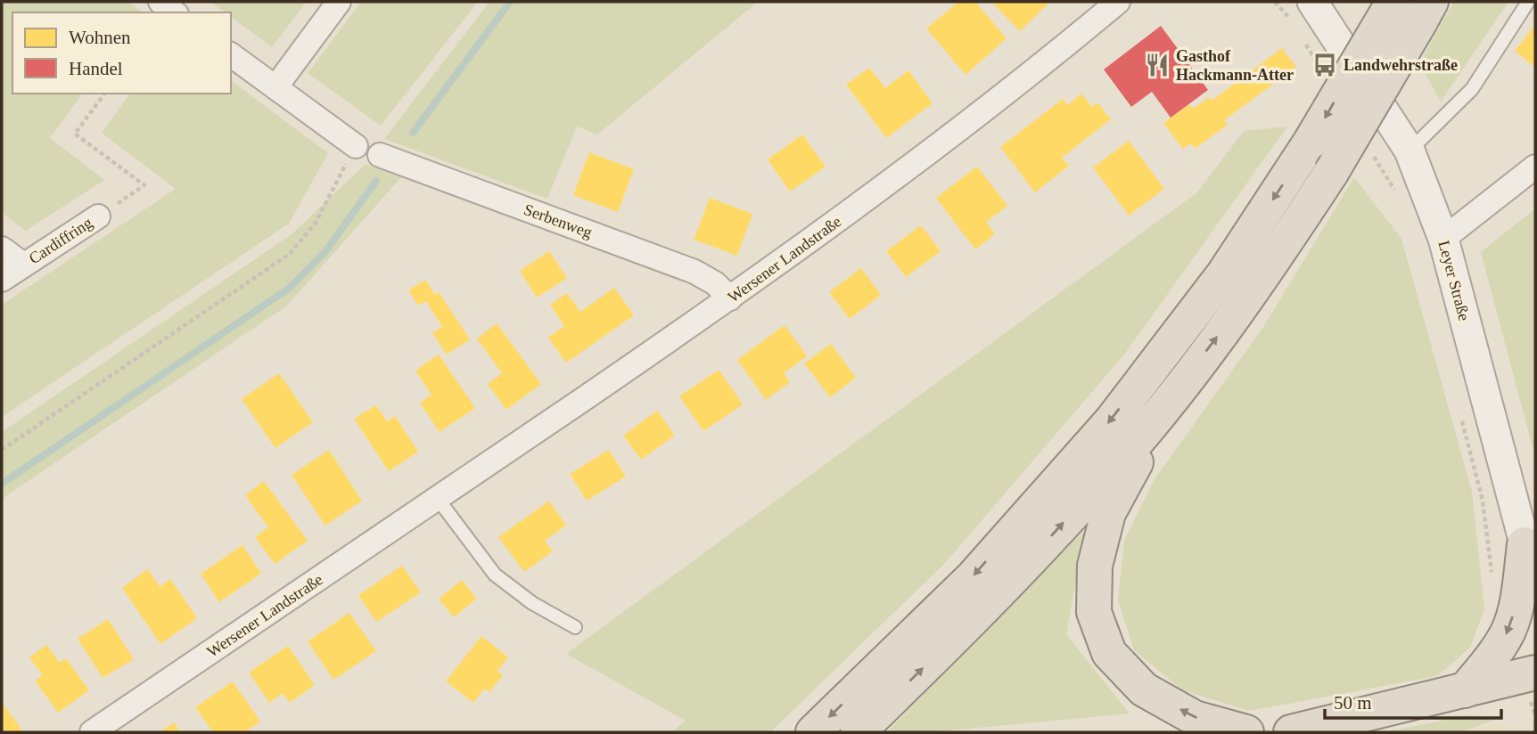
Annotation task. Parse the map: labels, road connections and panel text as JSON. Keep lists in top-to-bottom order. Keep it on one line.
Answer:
{"streets":{"street":["Serbenweg","Cardiffring","Wersener Landstraße","Leyer Straße"]},"crossings":[["Serbenweg","Wersener Landstraße"]],"places":{"restaurant":["Gasthof Hackmann-Atter"],"bus stop":["Landwehrstraße"]},"legend":["Wohnen","Handel"],"scale_bar":"50 m"}
